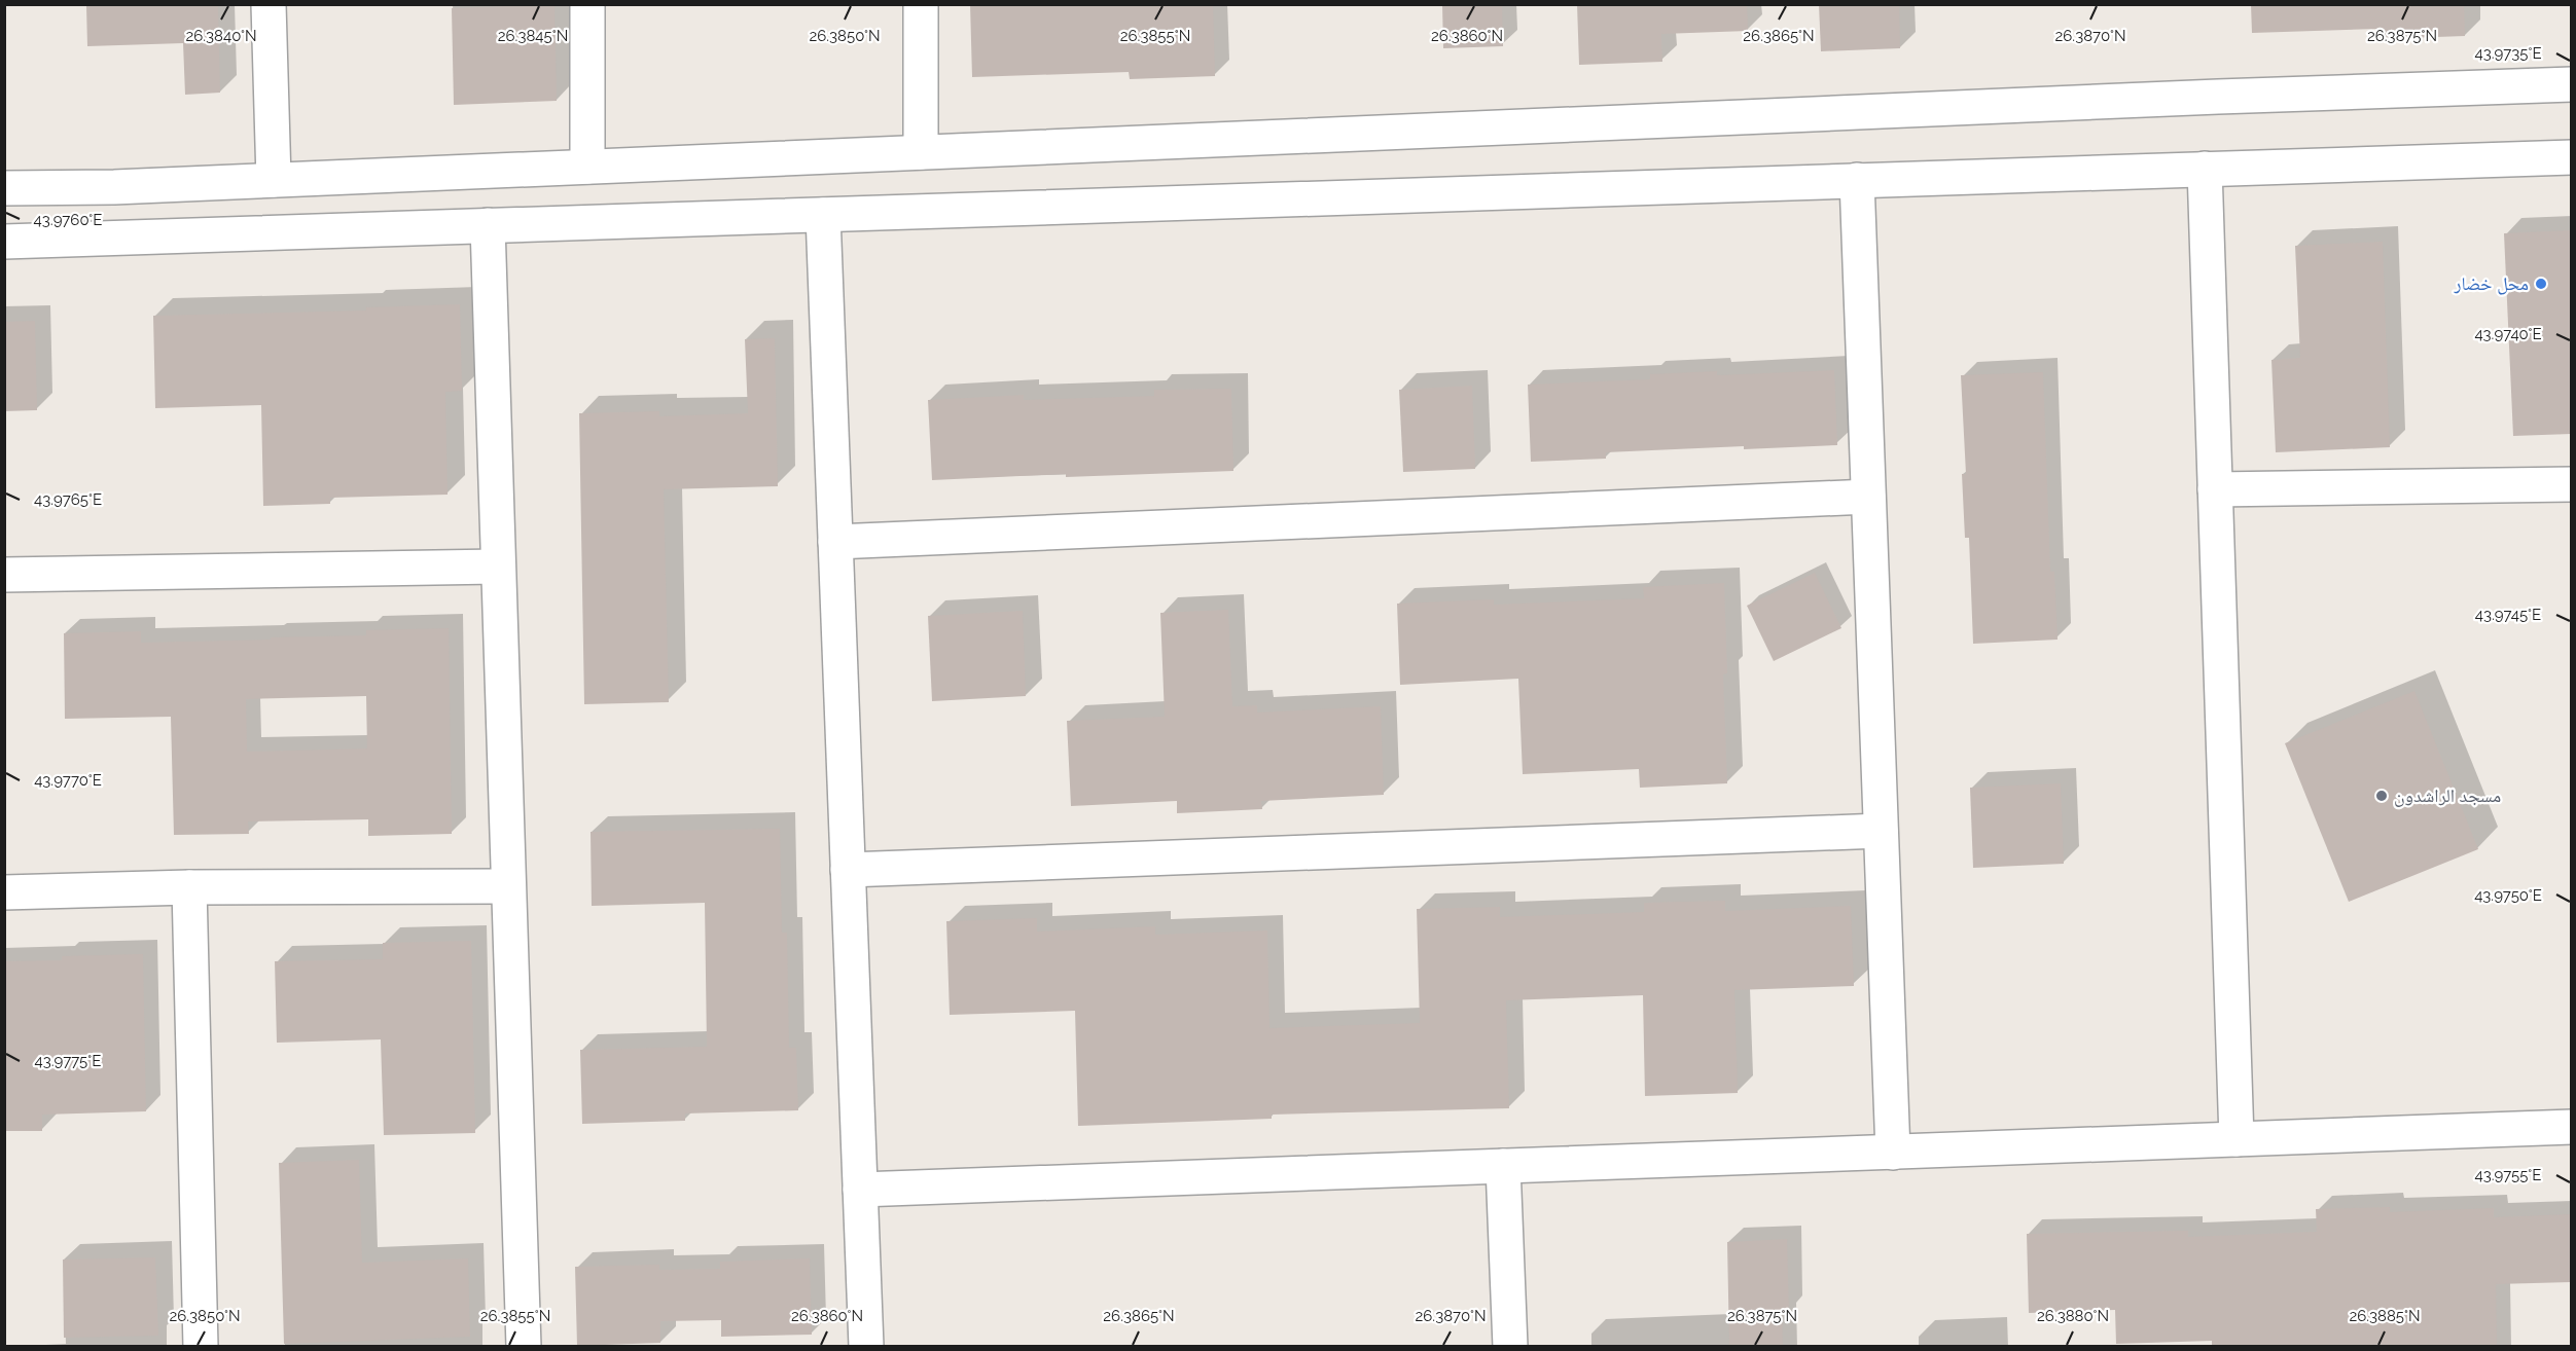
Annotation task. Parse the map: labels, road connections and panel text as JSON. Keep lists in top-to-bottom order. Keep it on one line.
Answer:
{"places":["محل خضار","مسجد الراشدون"],"coordinates":["26.3840°N","26.3845°N","26.3850°N","26.3855°N","26.3860°N","26.3865°N","26.3870°N","26.3875°N","43.9735°E","43.9760°E","43.9740°E","43.9765°E","43.9745°E","43.9770°E","43.9750°E","43.9775°E","43.9755°E","26.3880°N","26.3885°N"]}
